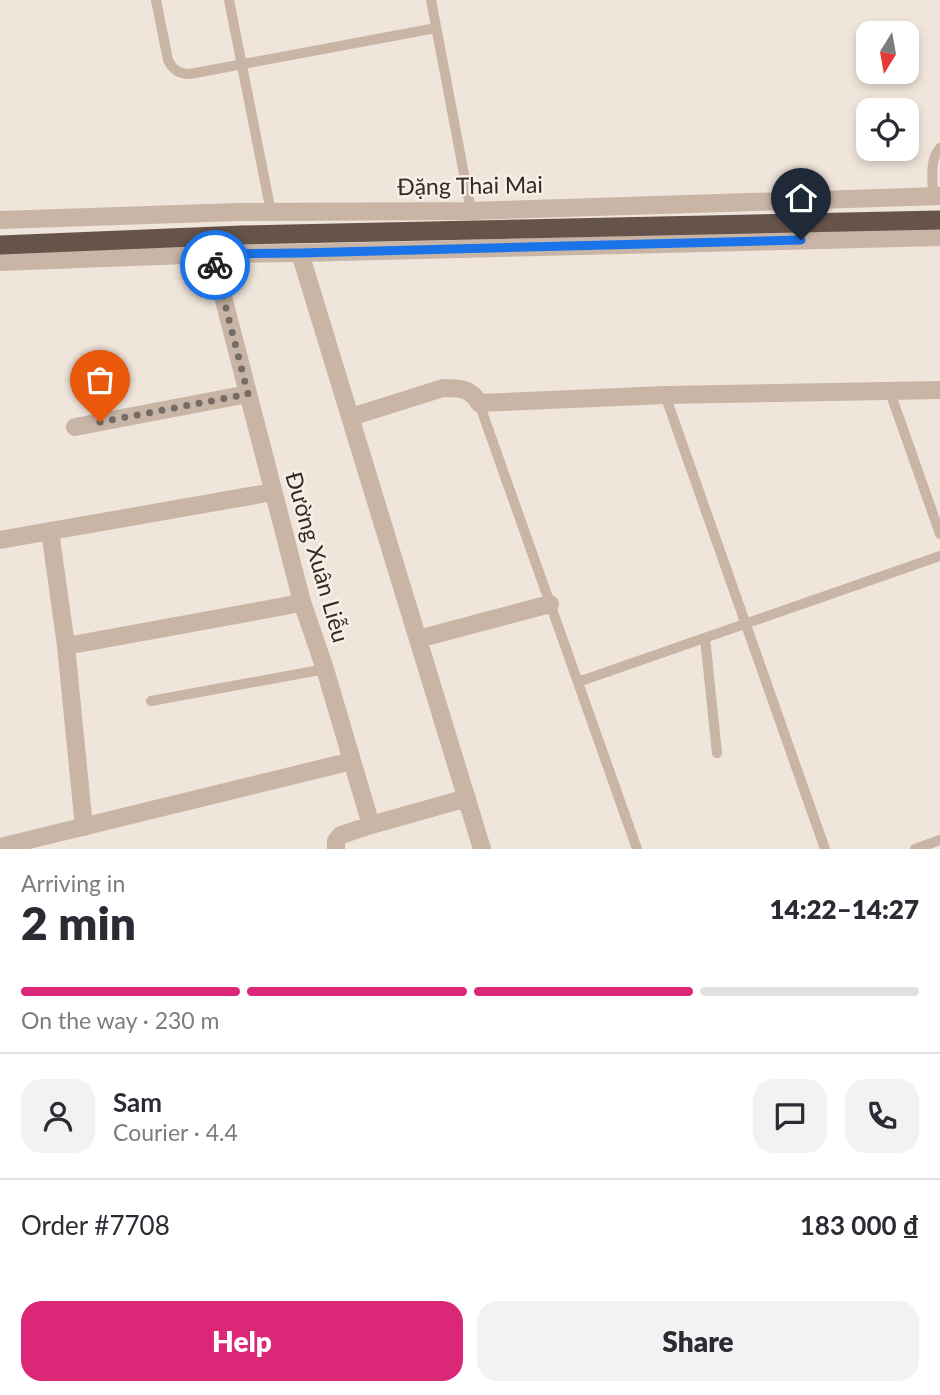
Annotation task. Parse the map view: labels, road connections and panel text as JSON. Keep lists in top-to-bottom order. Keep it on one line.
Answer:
{"streets":{"highway":["Đặng Thai Mai"],"street":["Đường Xuân Liễu"]},"north":"bottom","page":{"heading":["2 min","Arriving in","14:22–14:27"],"panel":["Sam","Courier · 4.4","Order #7708","183 000 ₫"],"bar":"On the way · 230 m","buttons":["Help","Share"]}}
